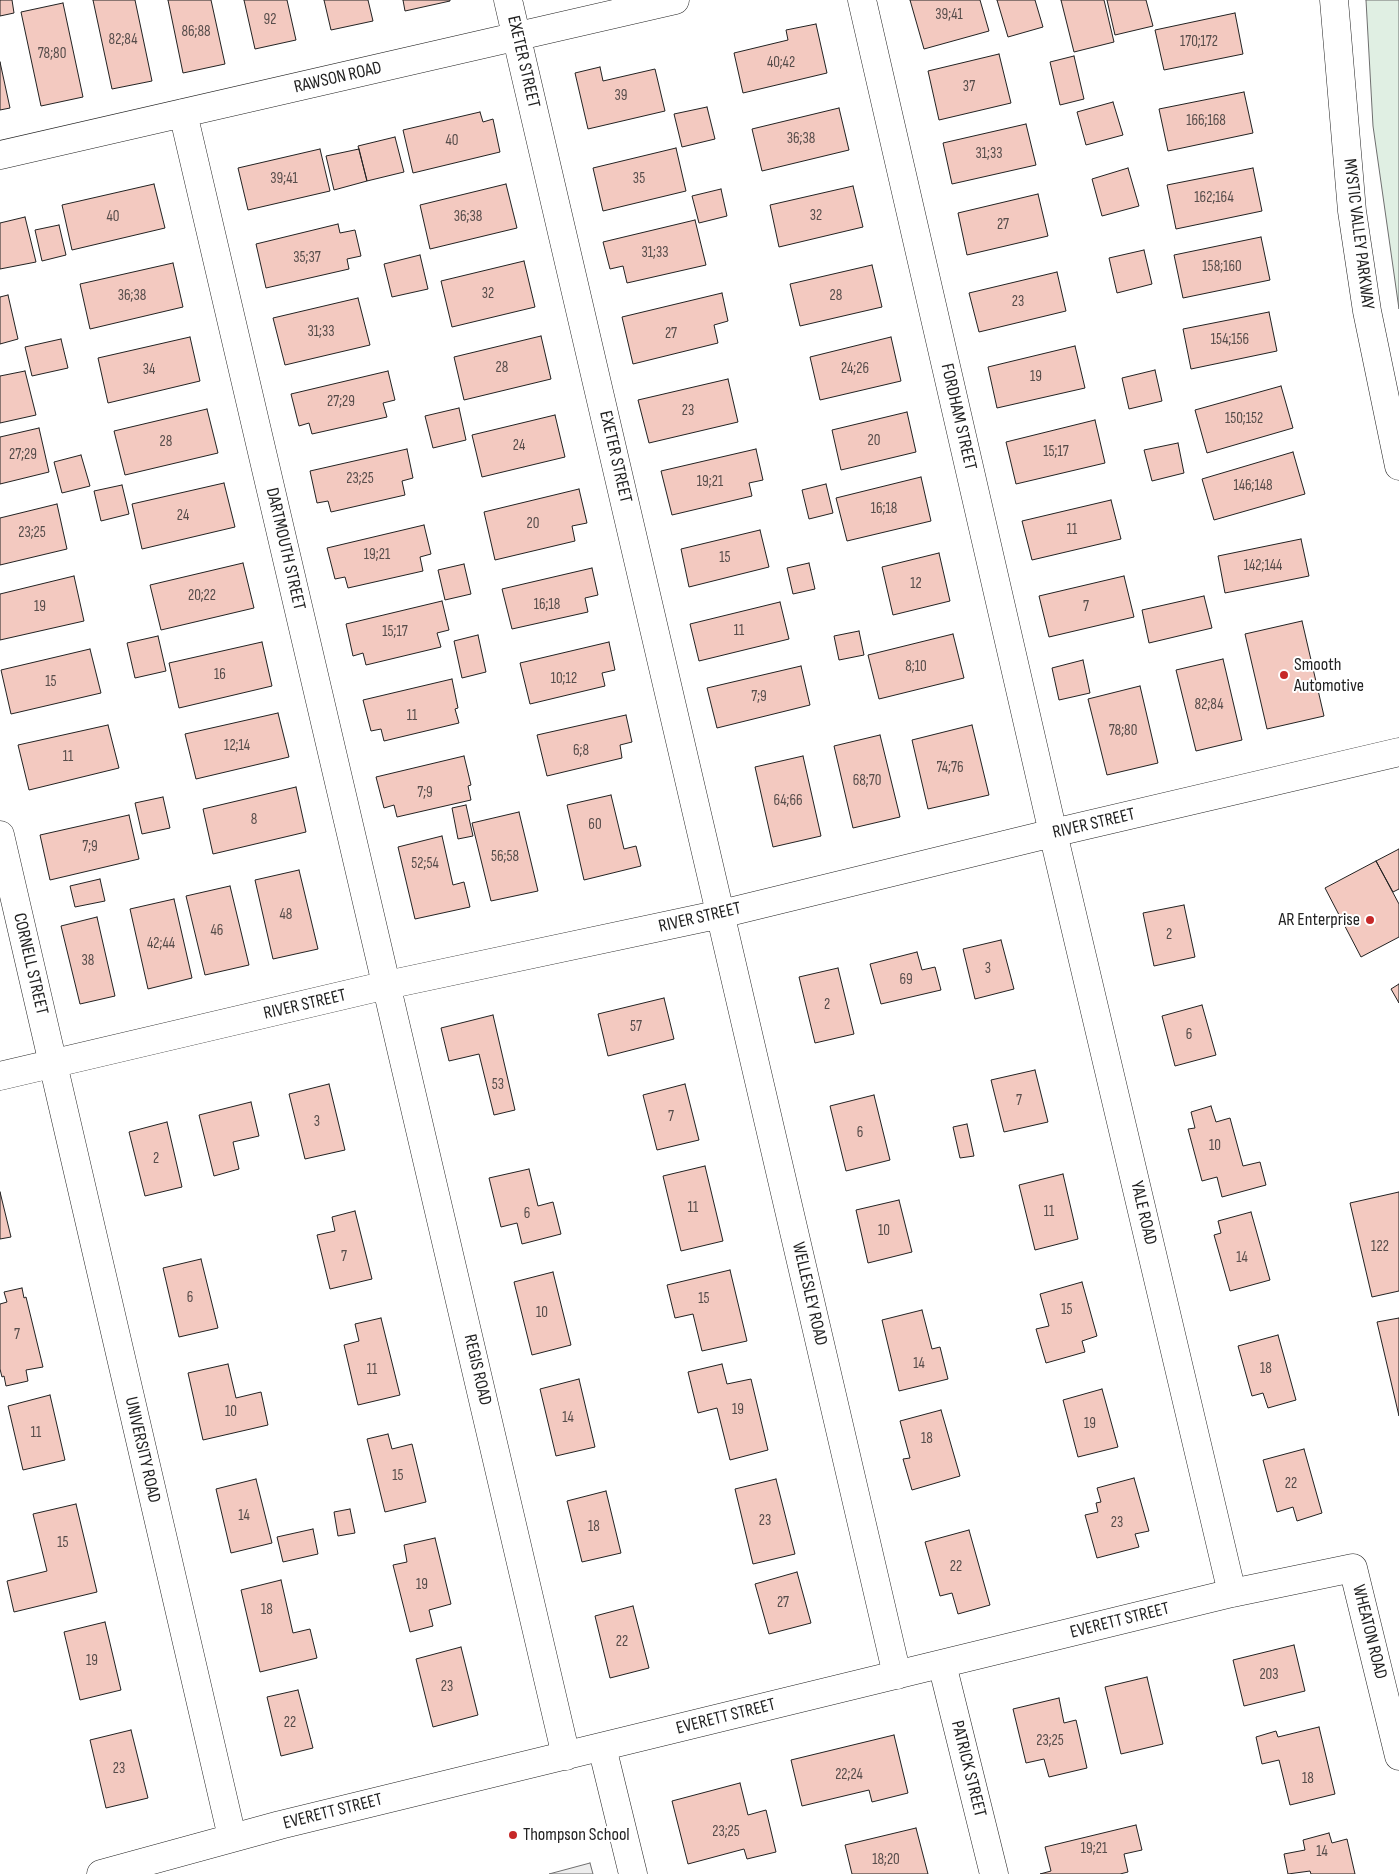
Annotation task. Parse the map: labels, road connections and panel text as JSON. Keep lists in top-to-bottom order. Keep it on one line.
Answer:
{"streets":{"street":["EXETER STREET","RAWSON ROAD","MYSTIC VALLEY PARKWAY","FORDHAM STREET","DARTMOUTH STREET","RIVER STREET","CORNELL STREET","YALE ROAD","WELLESLEY ROAD","REGIS ROAD","UNIVERSITY ROAD","EVERETT STREET","WHEATON ROAD","PATRICK STREET"]},"crossings":[["EXETER STREET","RAWSON ROAD"],["EXETER STREET","RIVER STREET"],["EXETER STREET","WELLESLEY ROAD"],["RAWSON ROAD","DARTMOUTH STREET"],["FORDHAM STREET","RIVER STREET"],["FORDHAM STREET","YALE ROAD"],["DARTMOUTH STREET","RIVER STREET"],["DARTMOUTH STREET","REGIS ROAD"],["RIVER STREET","CORNELL STREET"],["RIVER STREET","YALE ROAD"],["RIVER STREET","WELLESLEY ROAD"],["RIVER STREET","REGIS ROAD"],["RIVER STREET","UNIVERSITY ROAD"],["CORNELL STREET","UNIVERSITY ROAD"],["YALE ROAD","EVERETT STREET"],["WELLESLEY ROAD","EVERETT STREET"],["REGIS ROAD","EVERETT STREET"],["UNIVERSITY ROAD","EVERETT STREET"],["EVERETT STREET","WHEATON ROAD"],["EVERETT STREET","PATRICK STREET"]],"places":["Smooth Automotive","AR Enterprise","Thompson School"],"house_numbers":["39;41","92","86;88","82;84","170;172","78;80","40;42","37","39","166;168","36;38","40","31;33","39;41","35","162;164","32","40","36;38","27","31;33","35;37","158;160","32","36;38","28","23","31;33","27","154;156","28","24;26","34","19","27;29","23","150;152","20","28","24","15;17","27;29","23;25","19;21","146;148","16;18","24","20","11","23;25","19;21","15","142;144","12","20;22","16;18","19","7","11","15;17","8;10","16","10;12","15","7;9","82;84","11","78;80","12;14","6;8","11","74;76","68;70","7;9","64;66","8","60","7;9","56;58","52;54","48","46","2","42;44","38","3","69","2","57","6","53","7","7","3","6","10","2","11","11","6","10","122","7","14","6","15","15","10","7","14","18","11","19","10","14","19","11","18","15","22","14","23","23","18","15","22","19","27","18","22","19","203","23","22","23;25","23","22;24","18","23;25","19;21","14","18;20"]}
